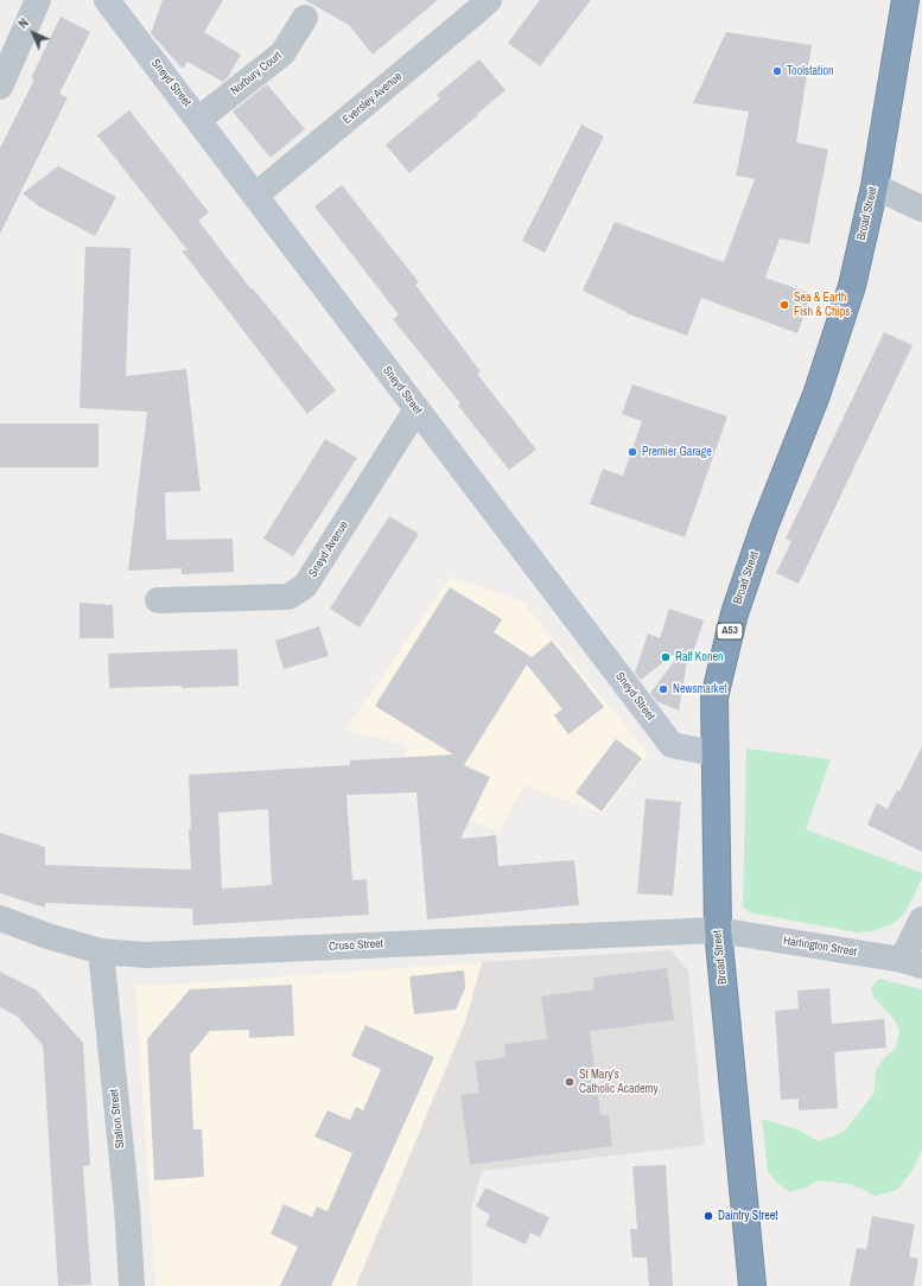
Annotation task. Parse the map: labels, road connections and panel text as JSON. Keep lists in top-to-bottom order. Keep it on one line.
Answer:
{"streets":{"highway":["Broad Street","A53"],"street":["Norbury Court","Sneyd Street","Eversley Avenue","Sneyd Avenue","Cruso Street","Hartington Street","Station Street"]},"crossings":[["Norbury Court","Sneyd Street"],["Sneyd Street","Eversley Avenue"],["Sneyd Street","Broad Street"],["Sneyd Street","Sneyd Avenue"],["Broad Street","Cruso Street"],["Broad Street","Hartington Street"],["Cruso Street","Hartington Street"],["Cruso Street","Station Street"]],"places":["Toolstation","Sea & Earth Fish & Chips","Premier Garage","Ralf Konen","Newsmarket","St Mary's Catholic Academy","Daintry Street"],"north":"top left"}
